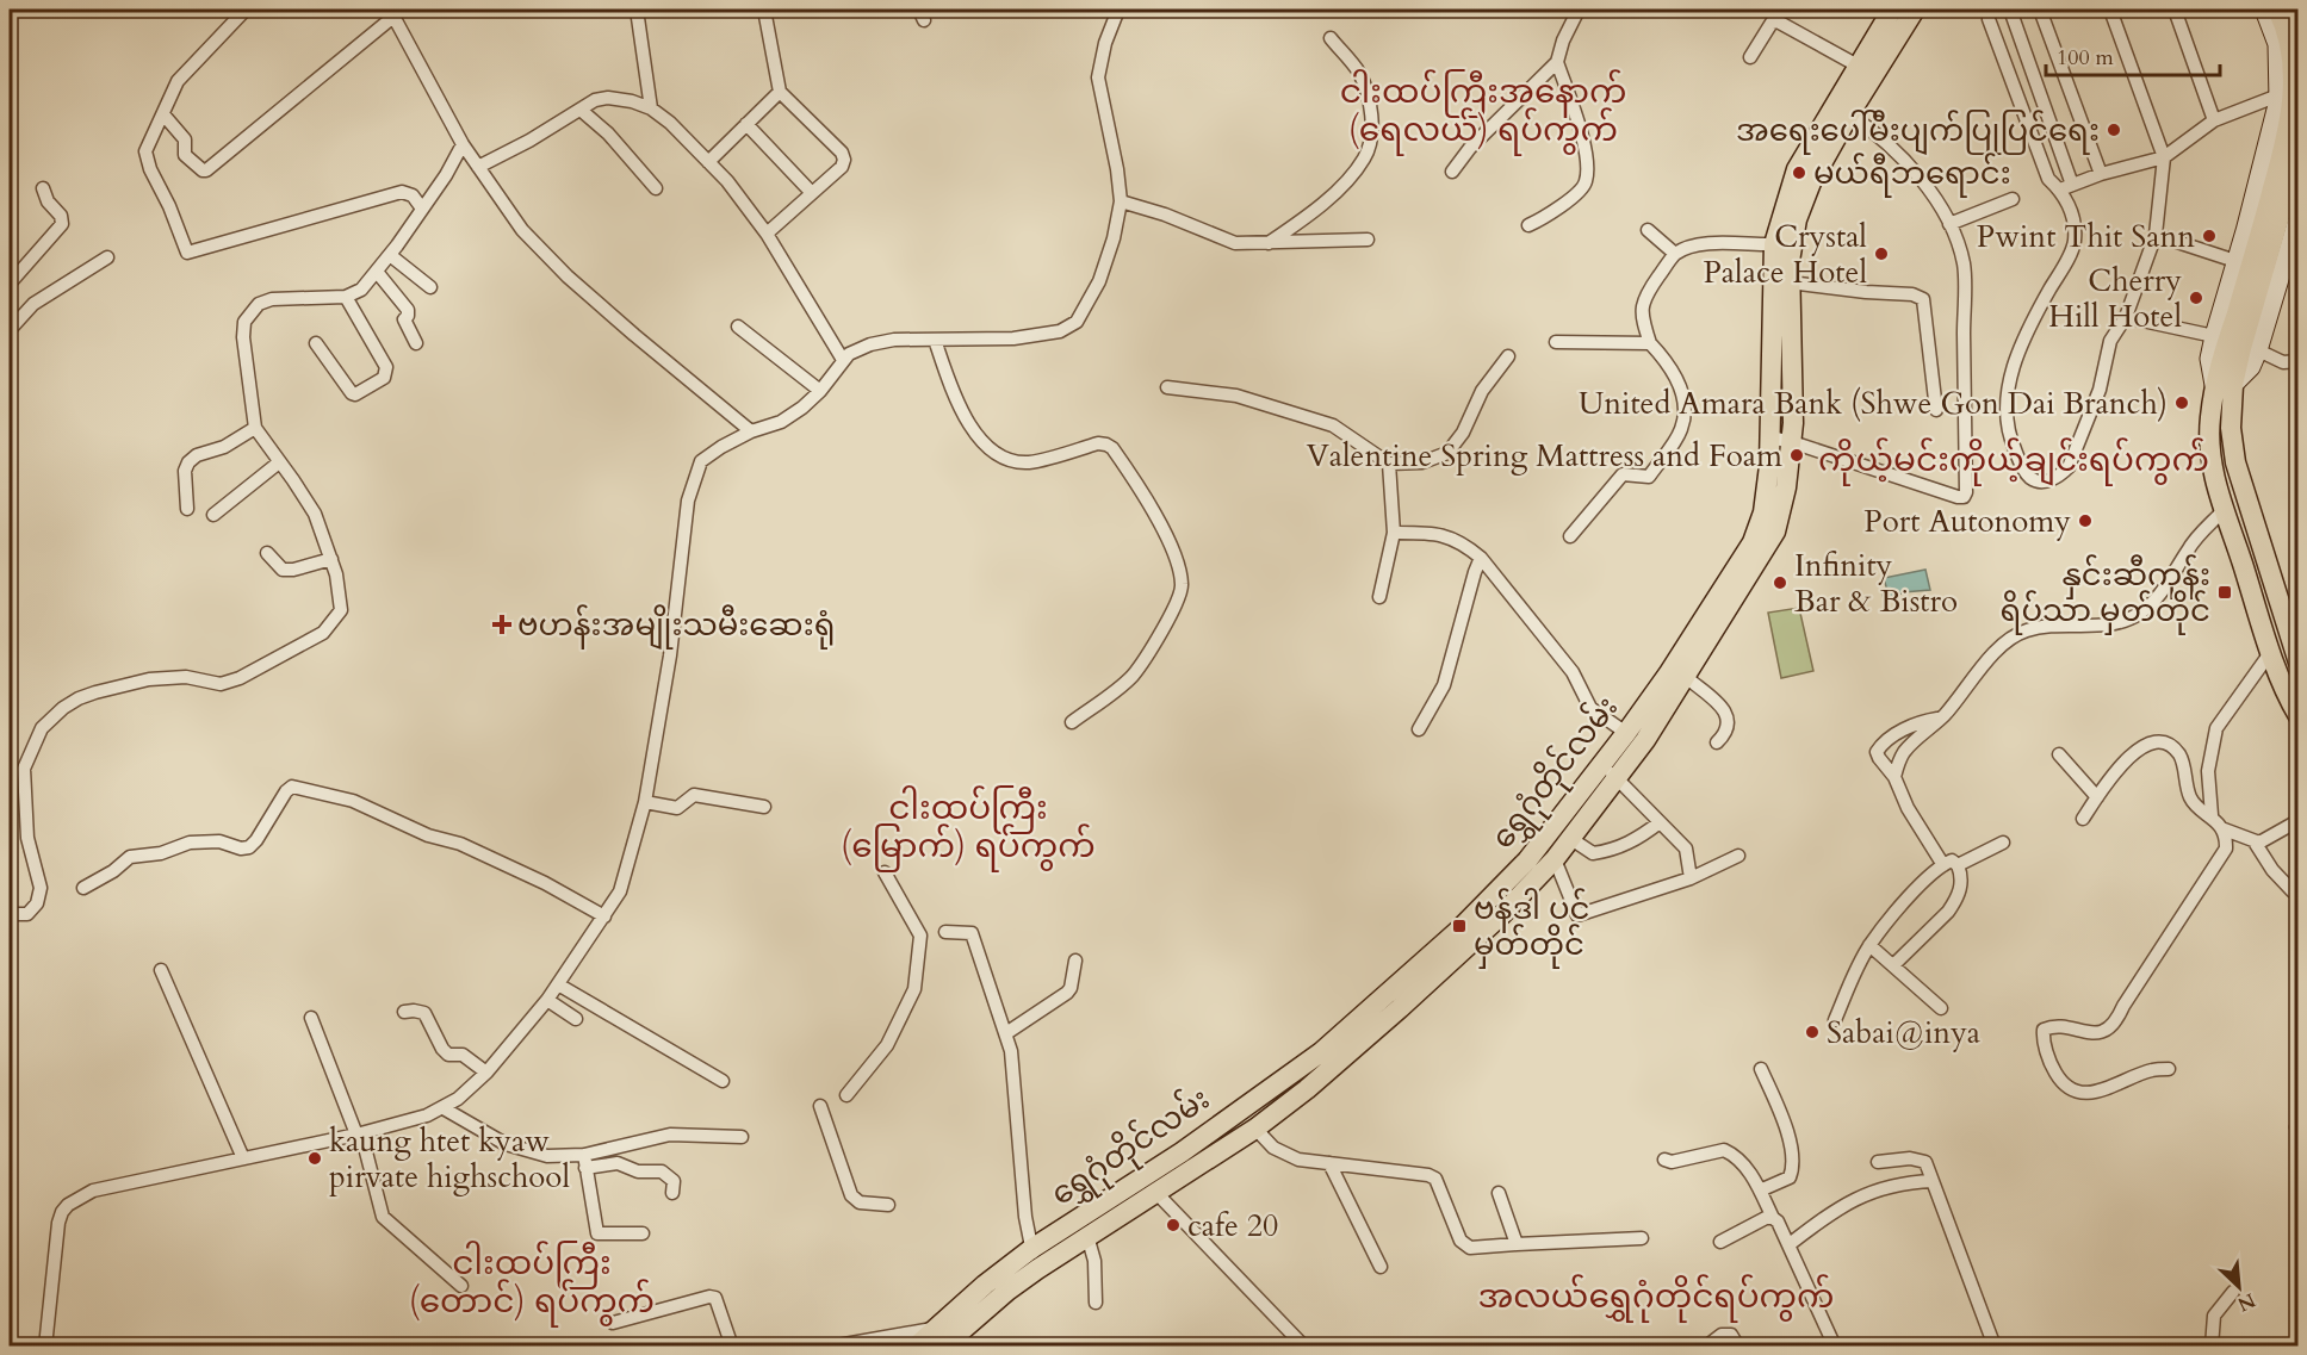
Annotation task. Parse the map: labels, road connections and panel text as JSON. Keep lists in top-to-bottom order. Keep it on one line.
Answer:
{"streets":{"main road":["ရွှေဂုံတိုင်လမ်း"]},"districts":["ငါးထပ်ကြီးအနောက် (ရေလယ်) ရပ်ကွက်","ကိုယ့်မင်းကိုယ့်ချင်းရပ်ကွက်","ငါးထပ်ကြီး (မြောက်) ရပ်ကွက်","ငါးထပ်ကြီး (တောင်) ရပ်ကွက်","အလယ်ရွှေဂုံတိုင်ရပ်ကွက်"],"places":{"other":["အရေးပေါ်မီးပျက်ပြုပြင်ရေး","မယ်ရီဘရောင်း","Pwint Thit Sann","Crystal Palace Hotel","Cherry Hill Hotel","United Amara Bank (Shwe Gon Dai Branch)","Valentine Spring Mattress and Foam","Port Autonomy","Infinity Bar & Bistro","Sabai@inya","kaung htet kyaw pirvate highschool","cafe 20"],"transit":["နှင်းဆီကုန်း ရိပ်သာ မှတ်တိုင်","ဗန်ဒါ ပင် မှတ်တိုင်"],"health":["ဗဟန်းအမျိုးသမီးဆေးရုံ"]},"scale_bar":"100 m","north":"bottom right"}
